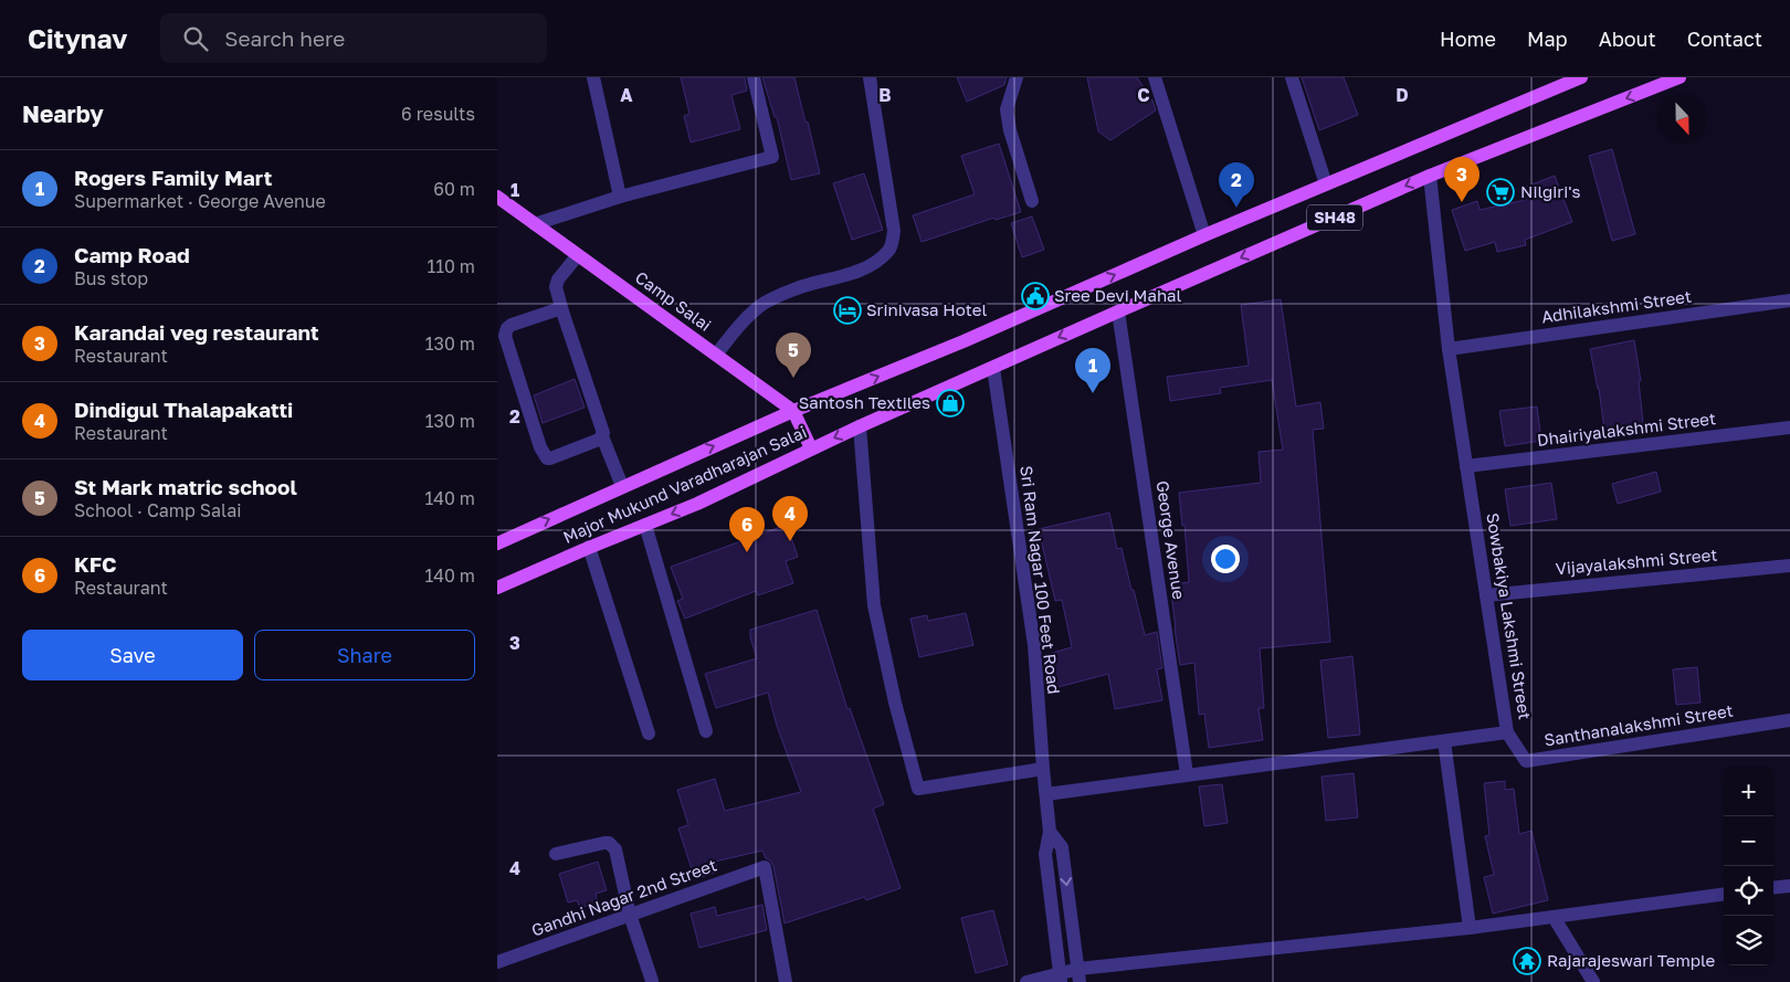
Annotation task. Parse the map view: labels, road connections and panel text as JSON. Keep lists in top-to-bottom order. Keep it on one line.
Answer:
{"streets":{"main road":["SH48","Camp Salai","Major Mukund Varadharajan Salai"],"street":["Adhilakshmi Street","Dhairiyalakshmi Street","George Avenue","Vijayalakshmi Street","Sri Ram Nagar 100 Feet Road","Sowbakiya Lakshmi Street","Santhanalakshmi Street","Gandhi Nagar 2nd Street"]},"crossings":[["Camp Salai","Major Mukund Varadharajan Salai"],["Adhilakshmi Street","Sowbakiya Lakshmi Street"],["Dhairiyalakshmi Street","Sowbakiya Lakshmi Street"],["Major Mukund Varadharajan Salai","George Avenue"],["Major Mukund Varadharajan Salai","Sri Ram Nagar 100 Feet Road"],["Major Mukund Varadharajan Salai","Sowbakiya Lakshmi Street"],["George Avenue","Sowbakiya Lakshmi Street"],["Vijayalakshmi Street","Sowbakiya Lakshmi Street"],["Sri Ram Nagar 100 Feet Road","Sowbakiya Lakshmi Street"],["Sowbakiya Lakshmi Street","Santhanalakshmi Street"]],"places":{"supermarket":["Nilgiri's"],"public building":["Sree Devi Mahal"],"hotel":["Srinivasa Hotel"],"shop":["Santosh Textiles"],"temple":["Rajarajeswari Temple"]},"north":"bottom","page":{"header":"Citynav","search":"Search here","nav":["Home","Map","About","Contact"],"heading":["Nearby","6 results"],"list":[{"mark":"1","name":"Rogers Family Mart","note":"Supermarket · George Avenue","value":"60 m"},{"mark":"2","name":"Camp Road","note":"Bus stop","value":"110 m"},{"mark":"3","name":"Karandai veg restaurant","note":"Restaurant","value":"130 m"},{"mark":"4","name":"Dindigul Thalapakatti","note":"Restaurant","value":"130 m"},{"mark":"5","name":"St Mark matric school","note":"School · Camp Salai","value":"140 m"},{"mark":"6","name":"KFC","note":"Restaurant","value":"140 m"}],"pins":["3","2","5","1","4","6"],"buttons":["Save","Share"],"map_buttons":["+","−"]},"grid":{"columns":["A","B","C","D"],"rows":["1","2","3","4"]}}
